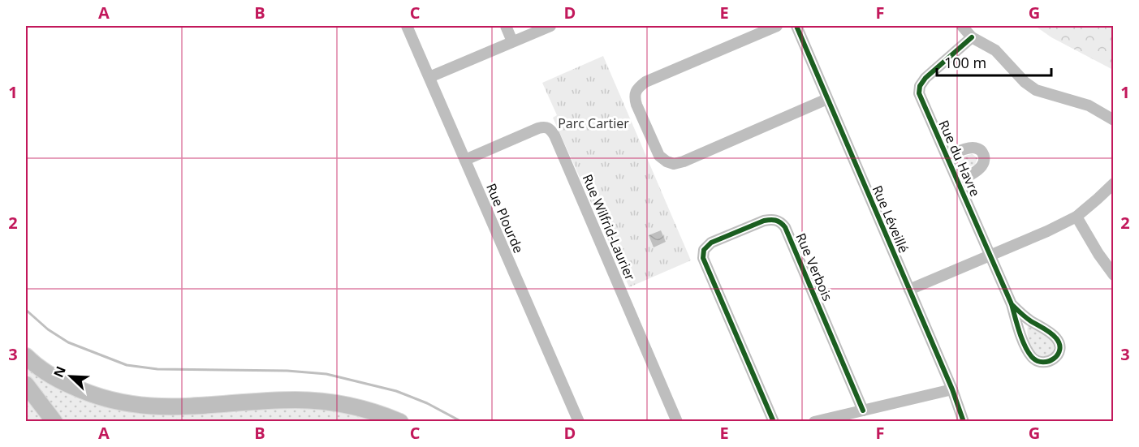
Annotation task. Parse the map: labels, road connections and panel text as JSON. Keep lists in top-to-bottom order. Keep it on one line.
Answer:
{"streets":{"street":["Rue du Havre","Rue Plourde","Rue Léveillé","Rue Wilfrid-Laurier","Rue Verbois"]},"crossings":[["Rue Plourde","Rue Wilfrid-Laurier"]],"parks":["Parc Cartier"],"scale_bar":"100 m","north":"top left","grid":{"columns":["A","B","C","D","E","F","G"],"rows":["1","2","3"]}}
